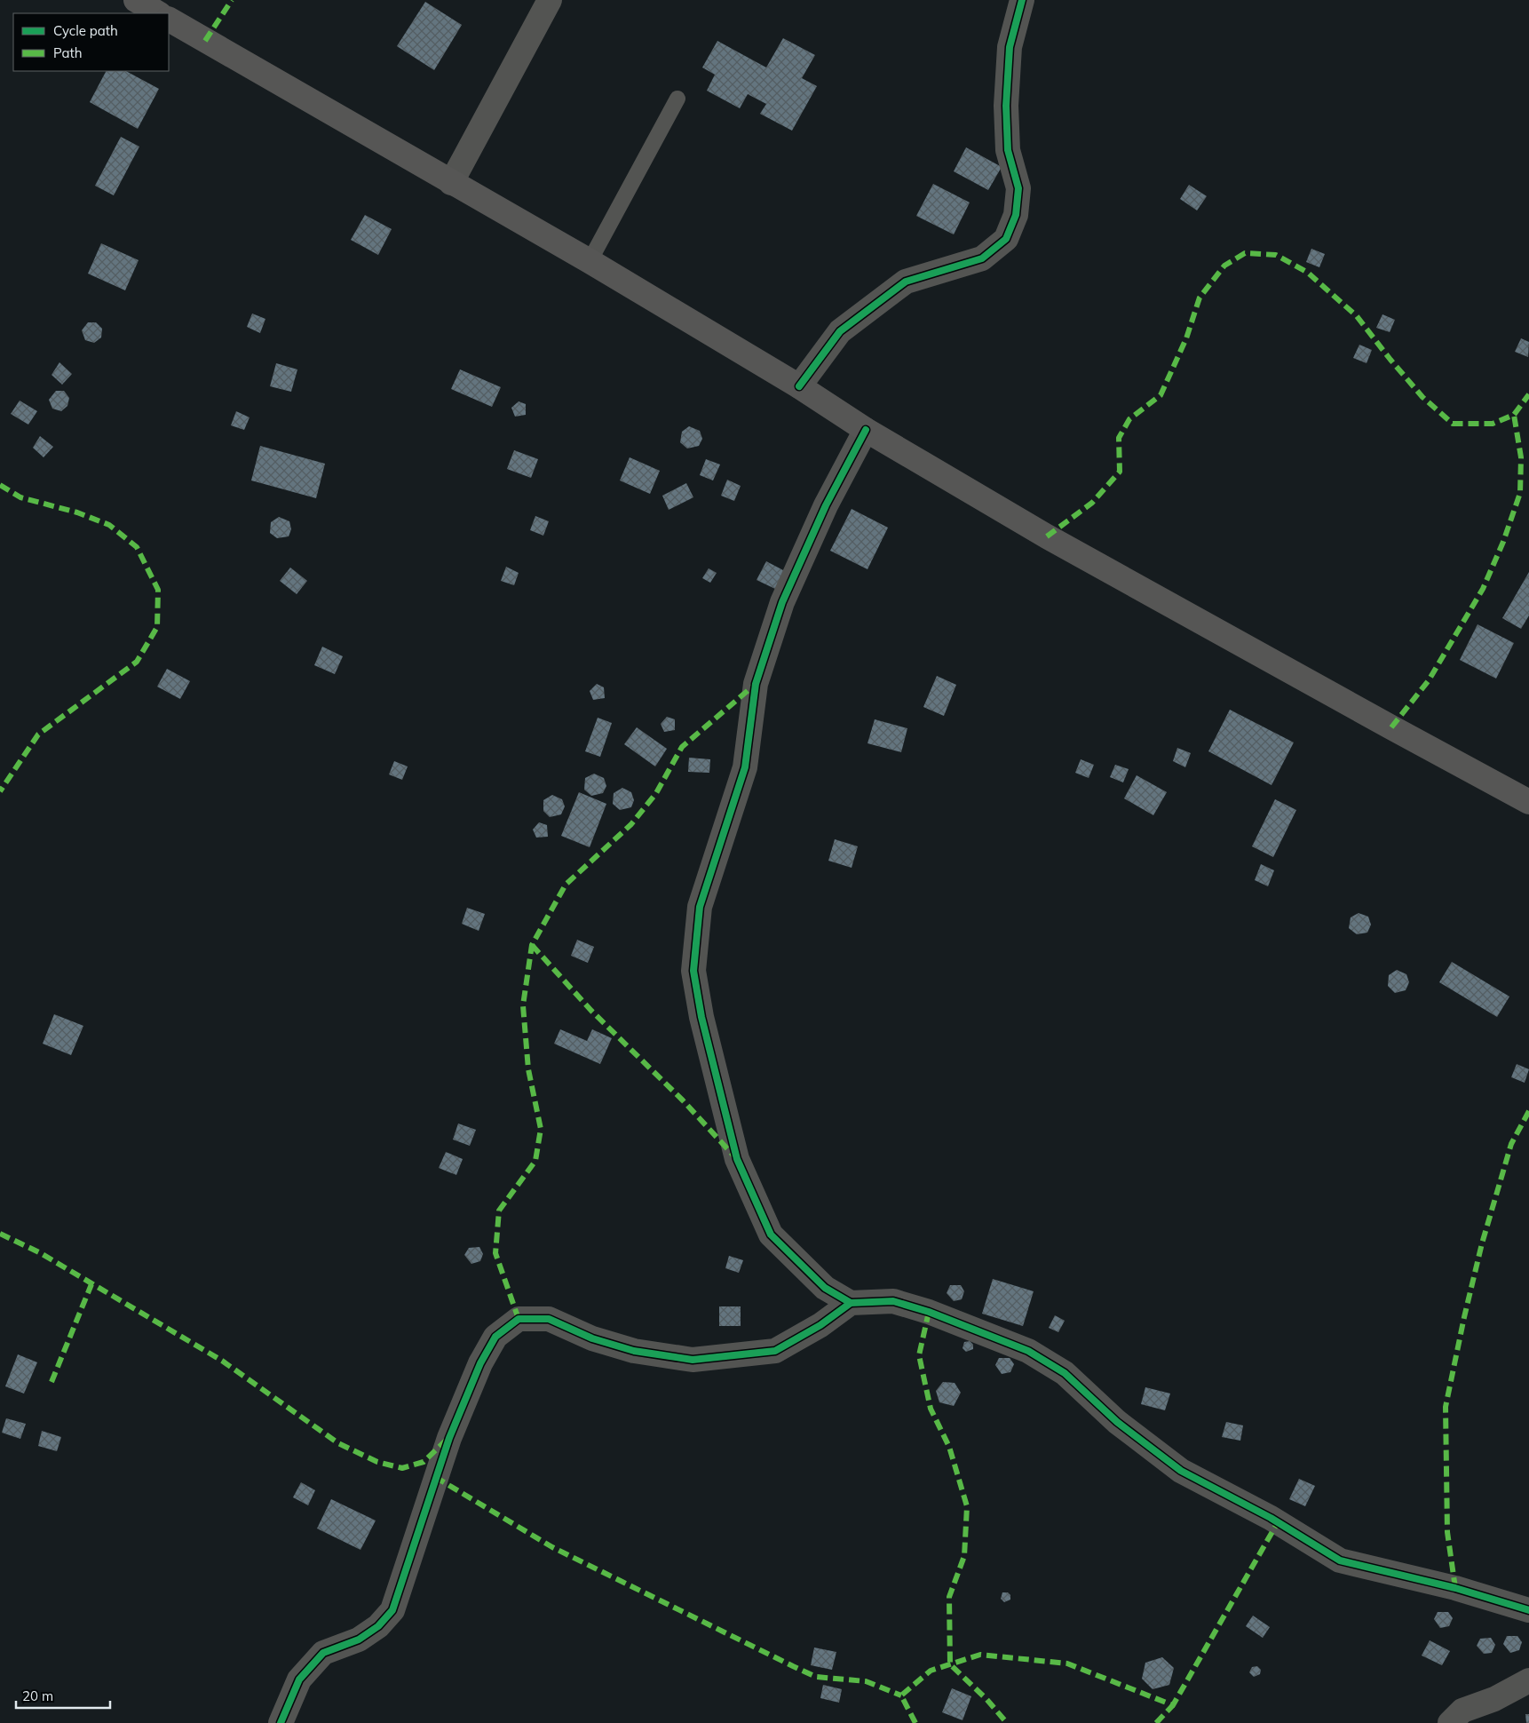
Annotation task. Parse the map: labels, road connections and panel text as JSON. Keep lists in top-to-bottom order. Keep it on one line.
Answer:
{"legend":["Cycle path","Path"],"scale_bar":"20 m"}
